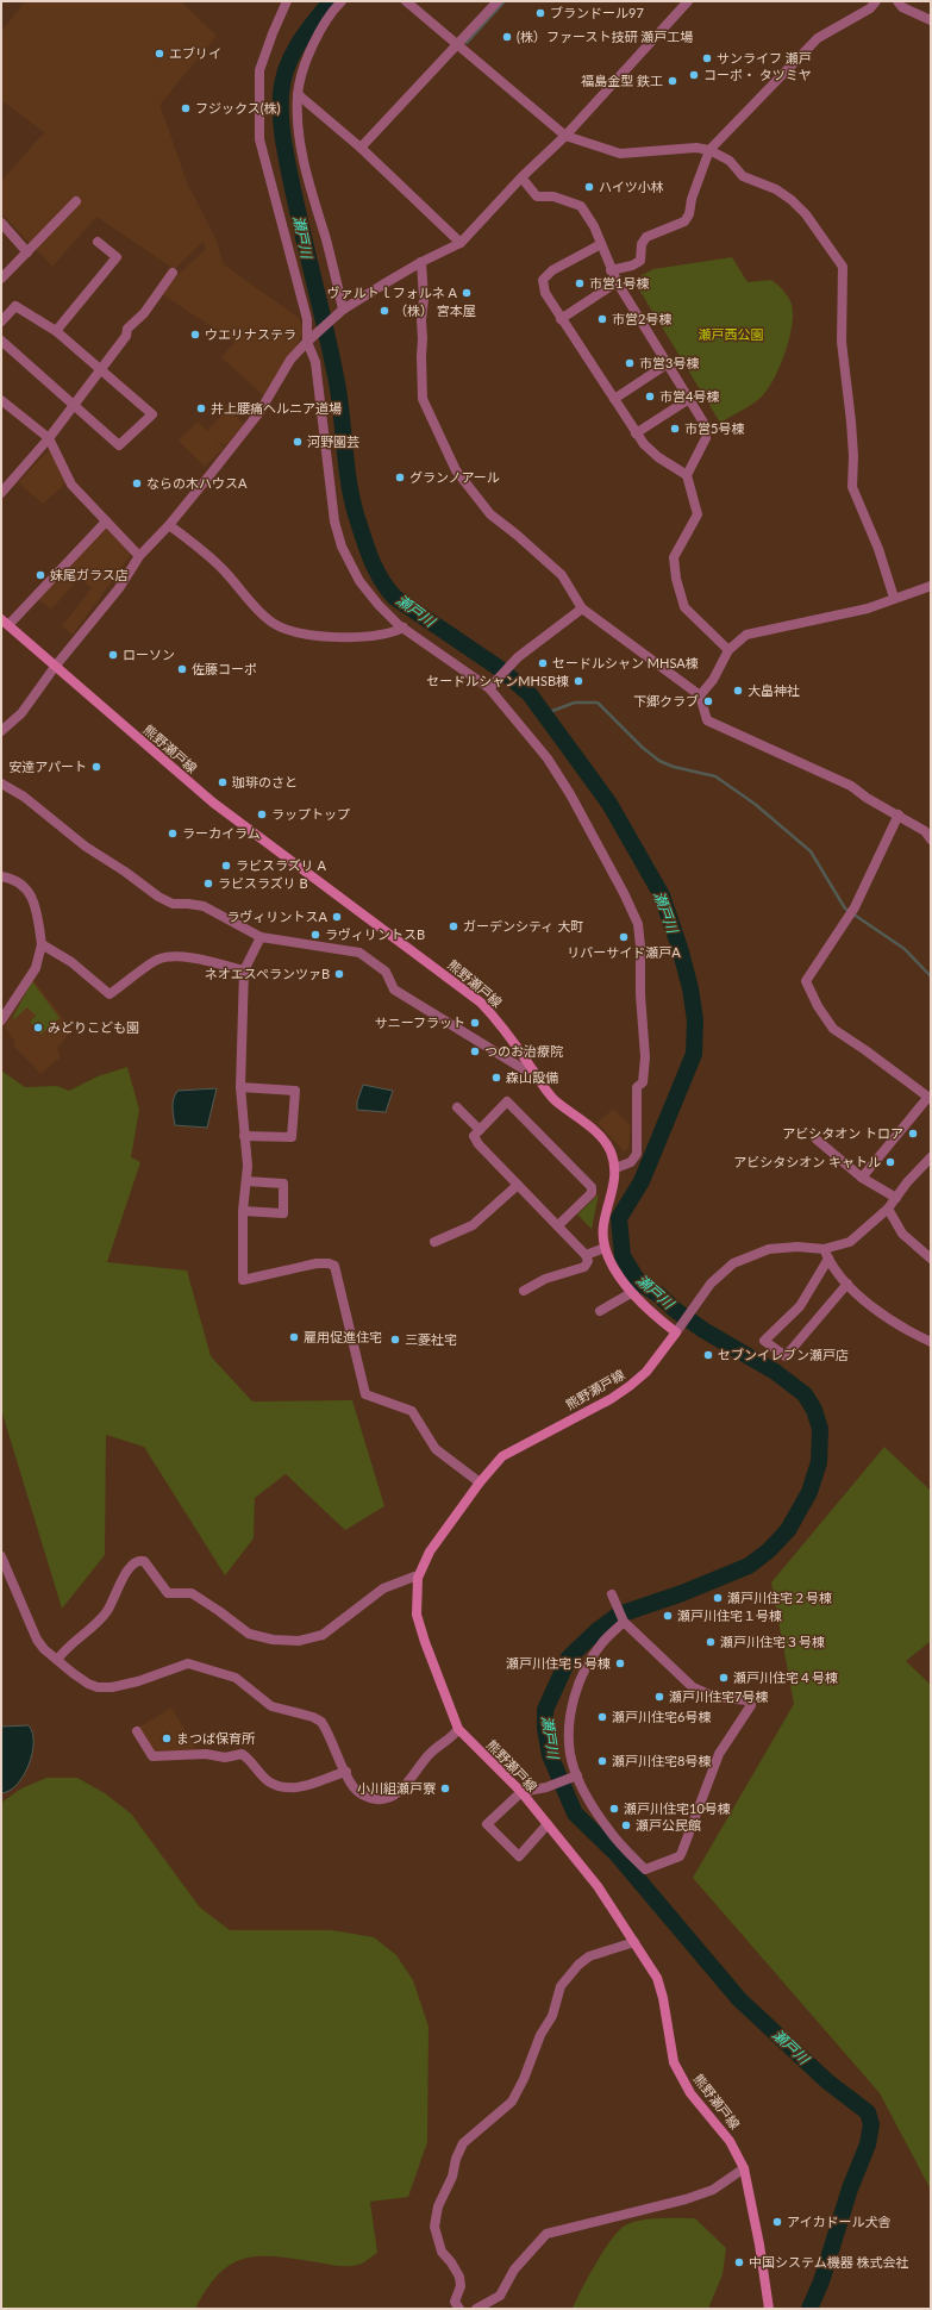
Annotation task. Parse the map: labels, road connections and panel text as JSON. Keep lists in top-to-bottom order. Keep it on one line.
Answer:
{"streets":{"main road":["熊野瀬戸線"]},"water":["瀬戸川"],"parks":["瀬戸西公園"],"places":["ブランドール97","(株）ファースト技研 瀬戸工場","エブリイ","サンライフ 瀬戸","コーポ・ タツミヤ","福島金型 鉄工","フジックス(株)","ハイツ小林","市営1号棟","ヴァルトｌフォルネ A","（株） 宮本屋","市営2号棟","ウエリナステラ","市営3号棟","市営4号棟","井上腰痛ヘルニア道場","市営5号棟","河野園芸","グランノアール","ならの木ハウスA","妹尾ガラス店","ローソン","セードルシャン MHSA棟","佐藤コーポ","セードルシャンMHSB棟","大畠神社","下郷クラブ","安達アパート","珈琲のさと","ラップトップ","ラーカイラム","ラビスラズリ A","ラビスラズリ B","ラヴィリントスA","ガーデンシティ 大町","ラヴィリントスB","リバーサイド瀬戸A","ネオエスペランツァB","サニーフラット","みどりこども園","つのお治療院","森山設備","アビシタオン トロア","アビシタシオン キャトル","雇用促進住宅","三菱社宅","セブンイレブン瀬戸店","瀬戸川住宅２号棟","瀬戸川住宅１号棟","瀬戸川住宅３号棟","瀬戸川住宅５号棟","瀬戸川住宅４号棟","瀬戸川住宅7号棟","瀬戸川住宅6号棟","まつば保育所","瀬戸川住宅8号棟","小川組瀬戸寮","瀬戸川住宅10号棟","瀬戸公民館","アイカドール犬舎","中国システム機器 株式会社"]}
